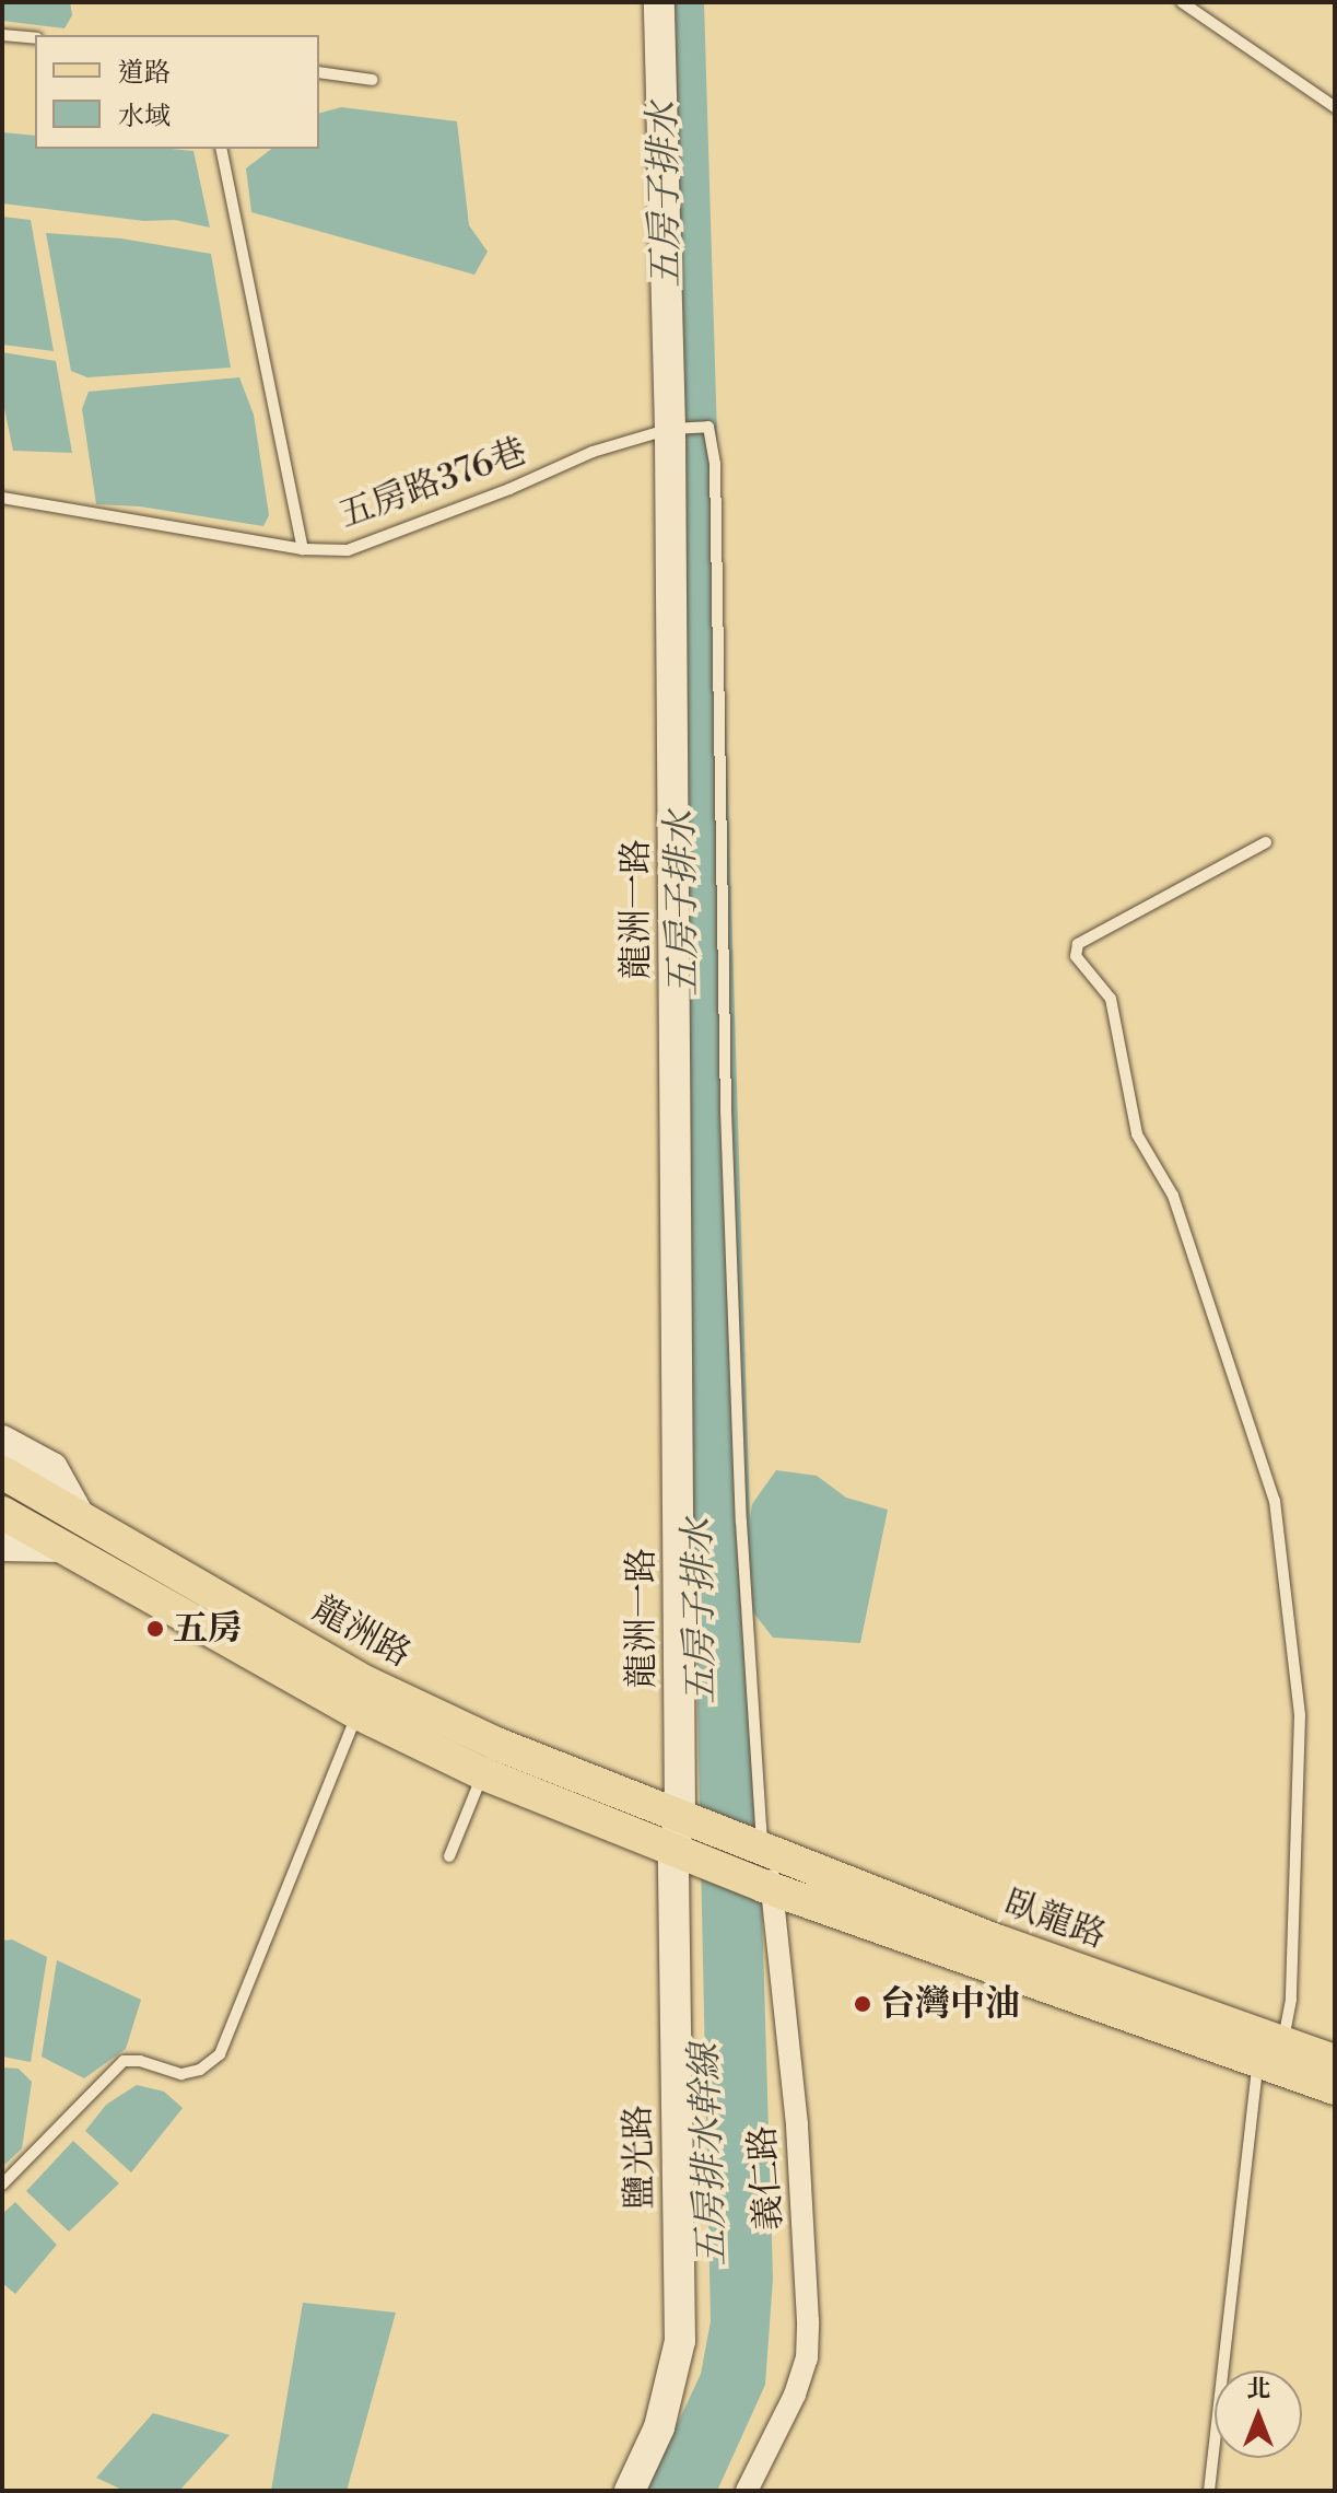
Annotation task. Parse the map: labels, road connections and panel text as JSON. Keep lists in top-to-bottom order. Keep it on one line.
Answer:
{"streets":{"main road":["龍洲路","臥龍路"],"street":["龍洲一路","鹽光路","義仁路"],"lane":["五房路376巷"]},"crossings":[["五房路376巷","龍洲一路"],["五房路376巷","龍洲路"],["五房路376巷","臥龍路"],["五房路376巷","義仁路"],["龍洲一路","龍洲路"],["龍洲一路","鹽光路"],["龍洲路","臥龍路"],["龍洲路","鹽光路"],["龍洲路","義仁路"],["臥龍路","鹽光路"],["臥龍路","義仁路"]],"water":["五房子排水","五房排水幹線"],"places":["五房","台灣中油"],"legend":["道路","水域"],"north":"top"}
